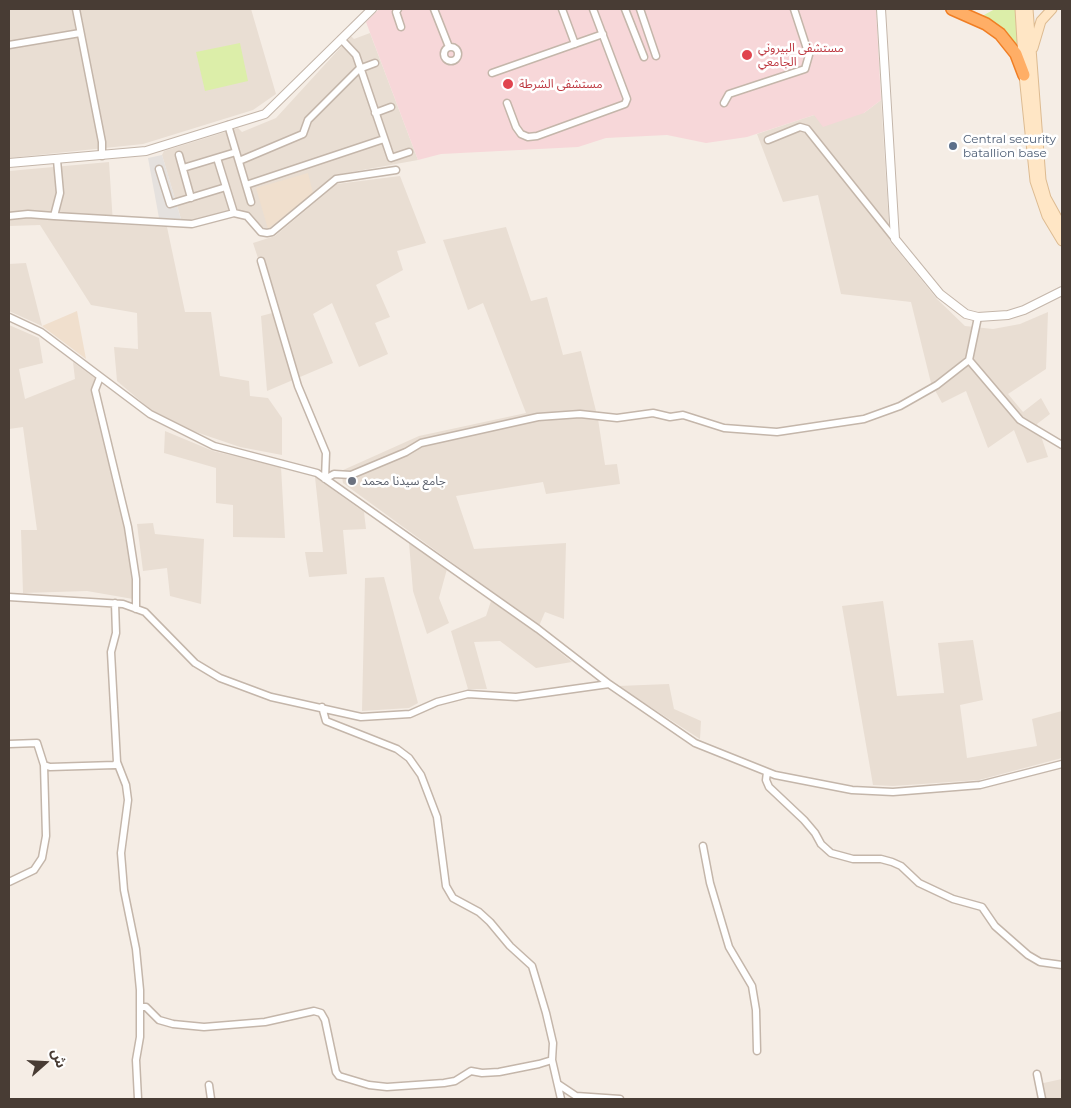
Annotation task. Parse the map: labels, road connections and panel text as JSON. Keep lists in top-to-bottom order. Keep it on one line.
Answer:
{"places":["مستشفى البيروني الجامعي","مستشفى الشرطة","Central security batallion base","جامع سيدنا محمد"],"north":"right"}
